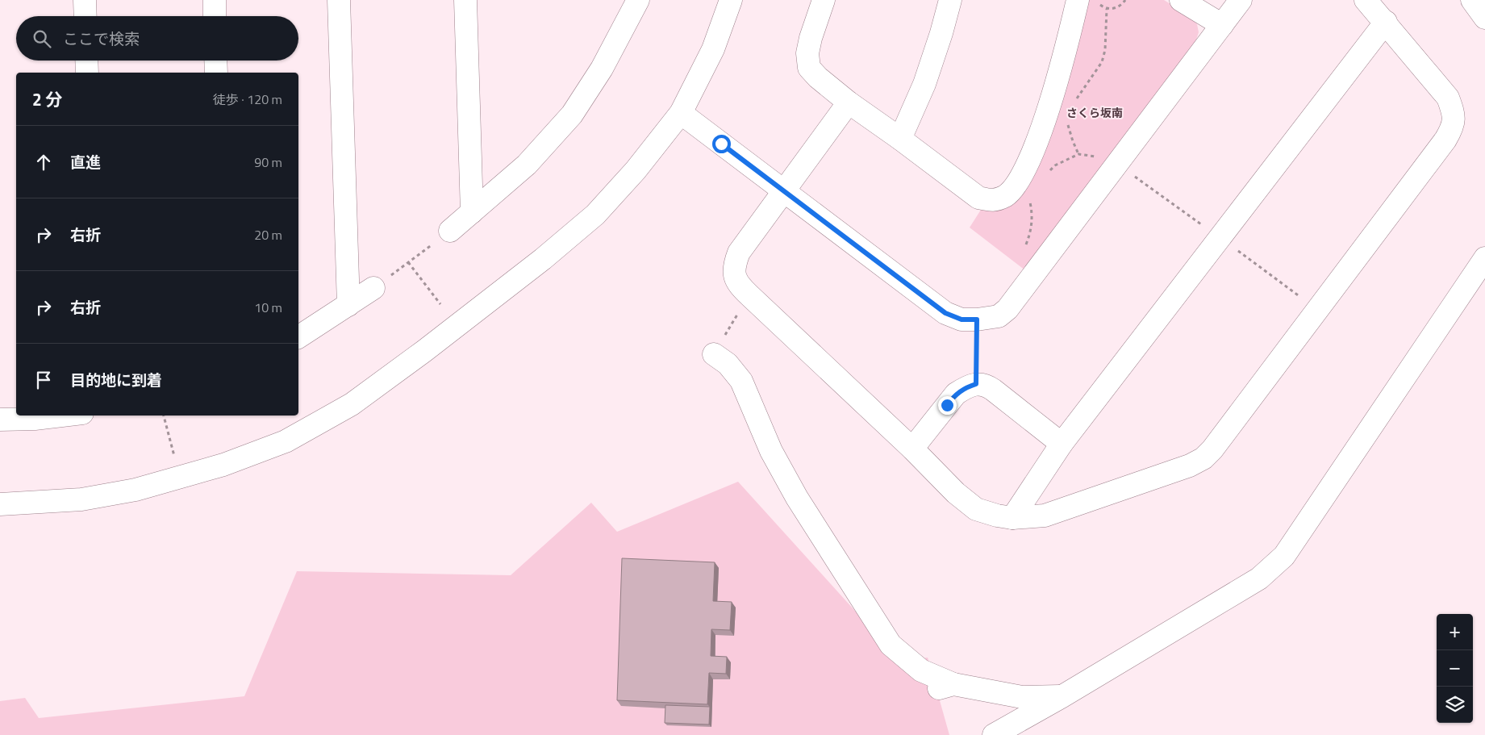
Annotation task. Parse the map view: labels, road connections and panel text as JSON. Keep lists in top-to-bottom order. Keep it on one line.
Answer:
{"districts":["さくら坂南"],"page":{"search":"ここで検索","heading":["2 分","徒歩 · 120 m"],"list":[["直進","90 m"],["右折","20 m"],["右折","10 m"],"目的地に到着"],"map_buttons":["+","−"]}}
